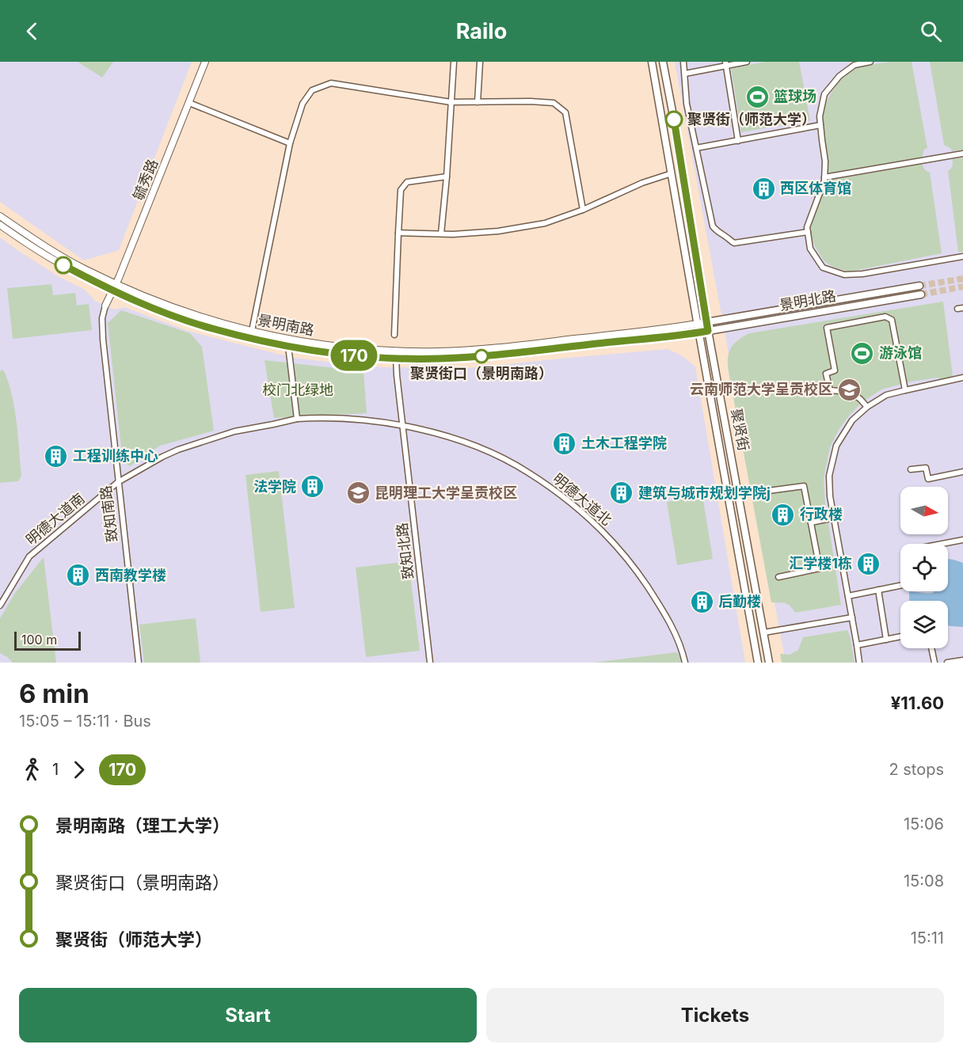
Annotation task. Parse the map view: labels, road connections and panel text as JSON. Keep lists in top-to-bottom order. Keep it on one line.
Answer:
{"streets":{"main road":["景明北路","聚贤街"],"street":["毓秀路","景明南路","明德大道北","致知南路","明德大道南","致知北路"]},"crossings":[["毓秀路","景明南路"],["毓秀路","致知南路"],["景明北路","景明南路"],["景明北路","聚贤街"],["景明南路","聚贤街"],["景明南路","致知北路"],["明德大道北","明德大道南"],["明德大道北","致知北路"],["致知南路","明德大道南"]],"parks":["校门北绿地"],"places":{"sports":["篮球场","游泳馆"],"other":["聚贤街（师范大学）","聚贤街口（景明南路）"],"building":["西区体育馆","土木工程学院","工程训练中心","法学院","建筑与城市规划学院j","行政楼","汇学楼1栋","西南教学楼","后勤楼"],"school or university":["云南师范大学呈贡校区","昆明理工大学呈贡校区"]},"lines":["bus line 170"],"scale_bar":"100 m","north":"right","page":{"header":"Railo","on_map":"170","scale":"100 m","heading":["6 min","15:05 – 15:11 · Bus","¥11.60"],"legs":["1","170","2 stops"],"list":[{"name":"景明南路（理工大学）","value":"15:06"},{"name":"聚贤街口（景明南路）","value":"15:08"},{"name":"聚贤街（师范大学）","value":"15:11"}],"buttons":["Start","Tickets"]}}
